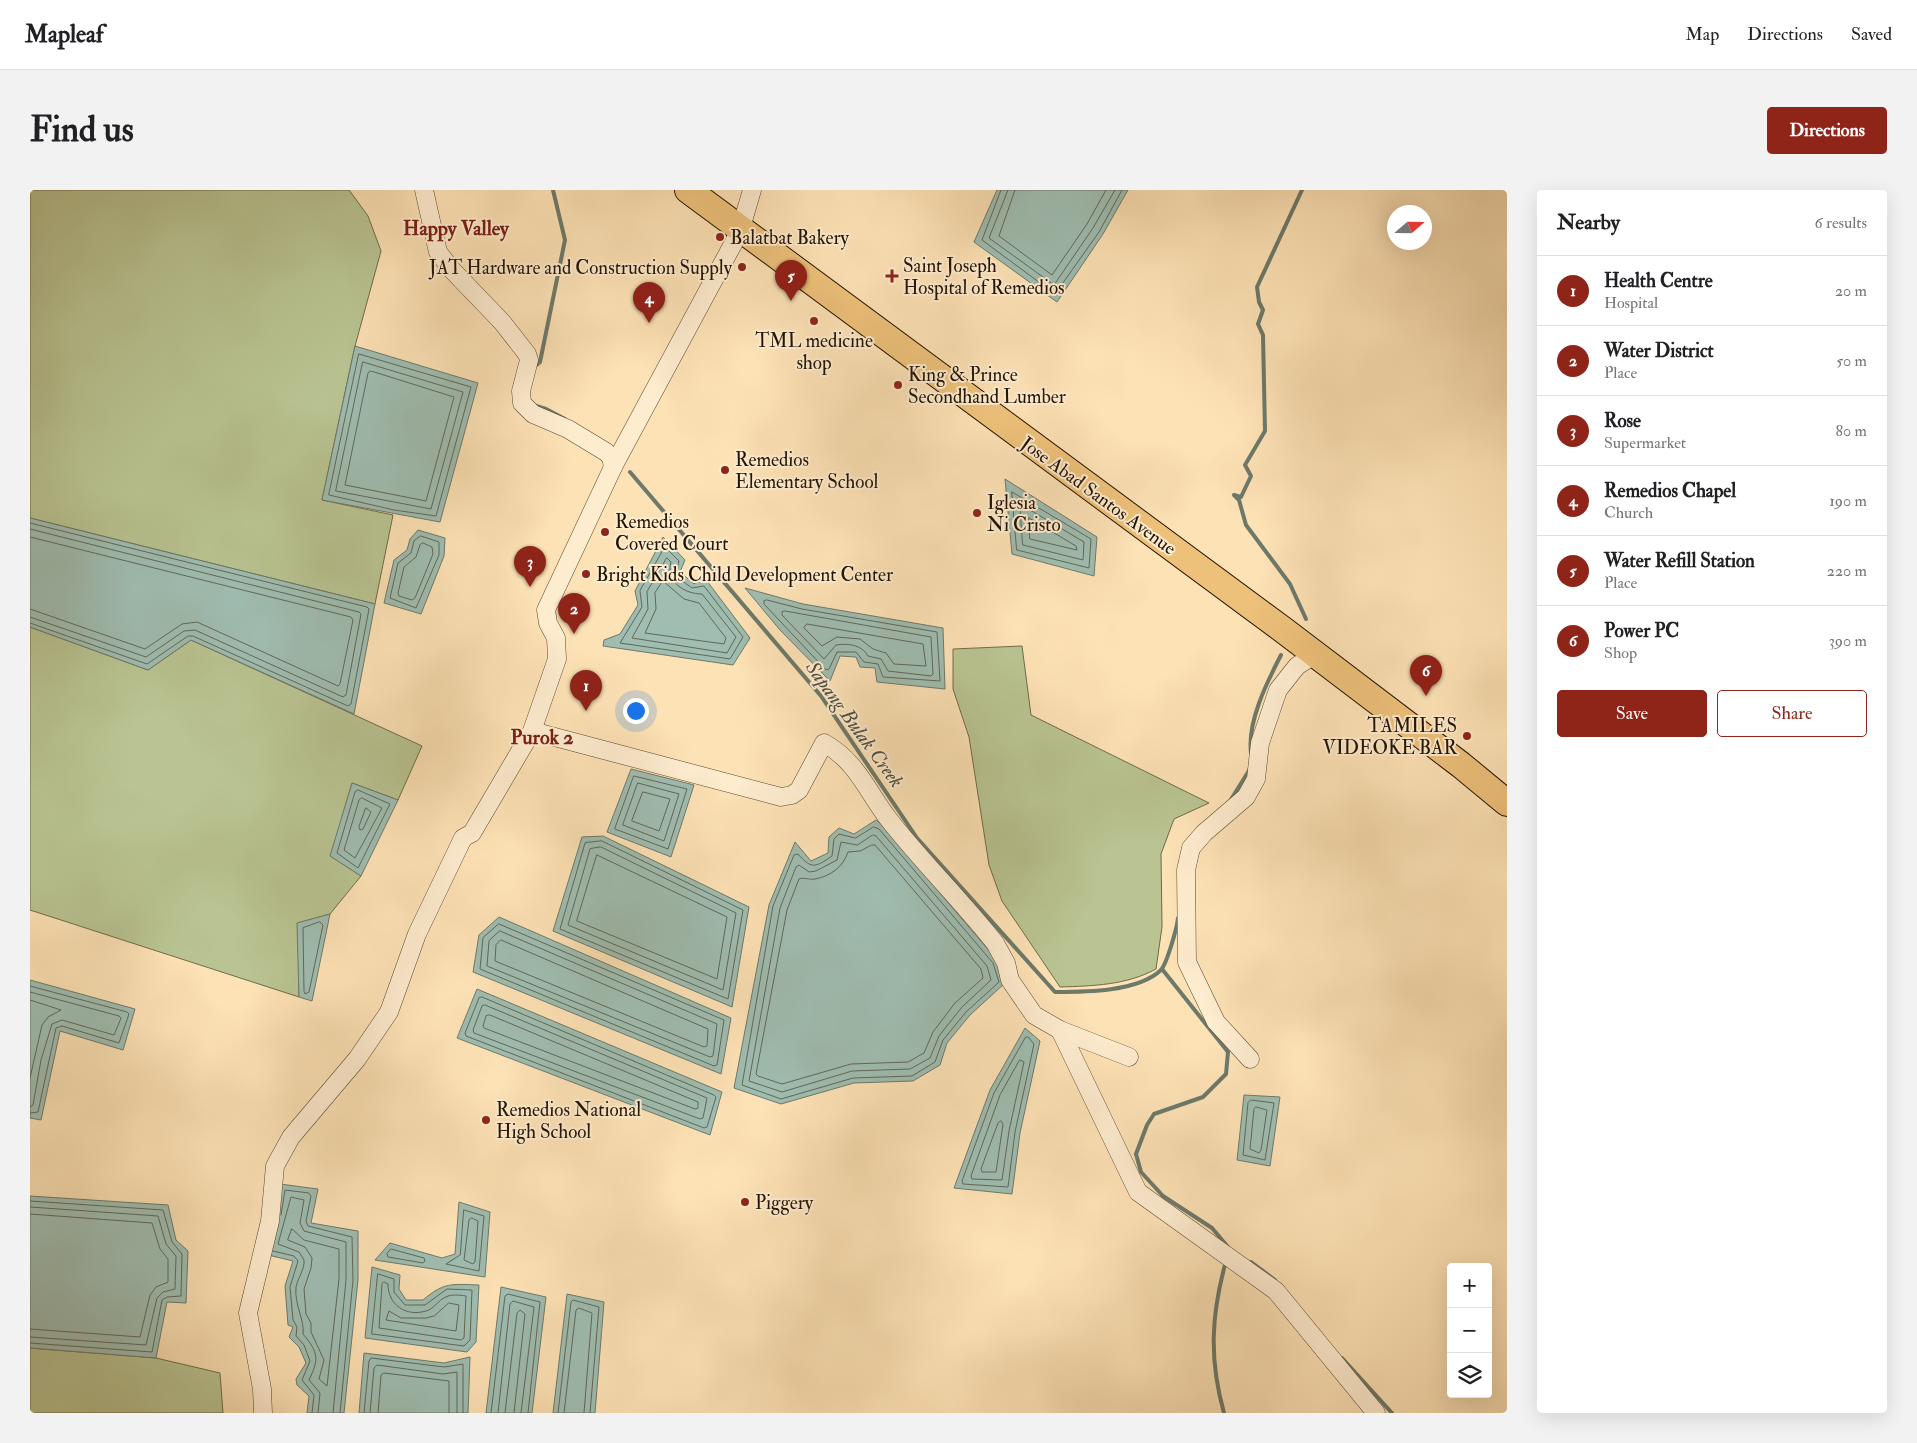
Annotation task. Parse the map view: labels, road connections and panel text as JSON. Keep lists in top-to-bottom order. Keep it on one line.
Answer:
{"streets":{"highway":["Jose Abad Santos Avenue"]},"districts":["Happy Valley","Purok 2"],"water":["Sapang Bulak Creek"],"places":{"other":["Balatbat Bakery","JAT Hardware and Construction Supply","TML medicine shop","King & Prince Secondhand Lumber","Remedios Elementary School","Iglesia Ni Cristo","Remedios Covered Court","Bright Kids Child Development Center","TAMILES VIDEOKE BAR","Remedios National High School","Piggery"],"health":["Saint Joseph Hospital of Remedios"]},"north":"right","page":{"header":"Mapleaf","nav":["Map","Directions","Saved"],"buttons":["Directions",["Save","Share"]],"title":"Find us","heading":["Nearby","6 results"],"list":[{"mark":"1","name":"Health Centre","note":"Hospital","value":"20 m"},{"mark":"2","name":"Water District","note":"Place","value":"50 m"},{"mark":"3","name":"Rose","note":"Supermarket","value":"80 m"},{"mark":"4","name":"Remedios Chapel","note":"Church","value":"190 m"},{"mark":"5","name":"Water Refill Station","note":"Place","value":"220 m"},{"mark":"6","name":"Power PC","note":"Shop","value":"390 m"}],"pins":["5","4","3","2","6","1"],"map_buttons":["+","−"]}}
